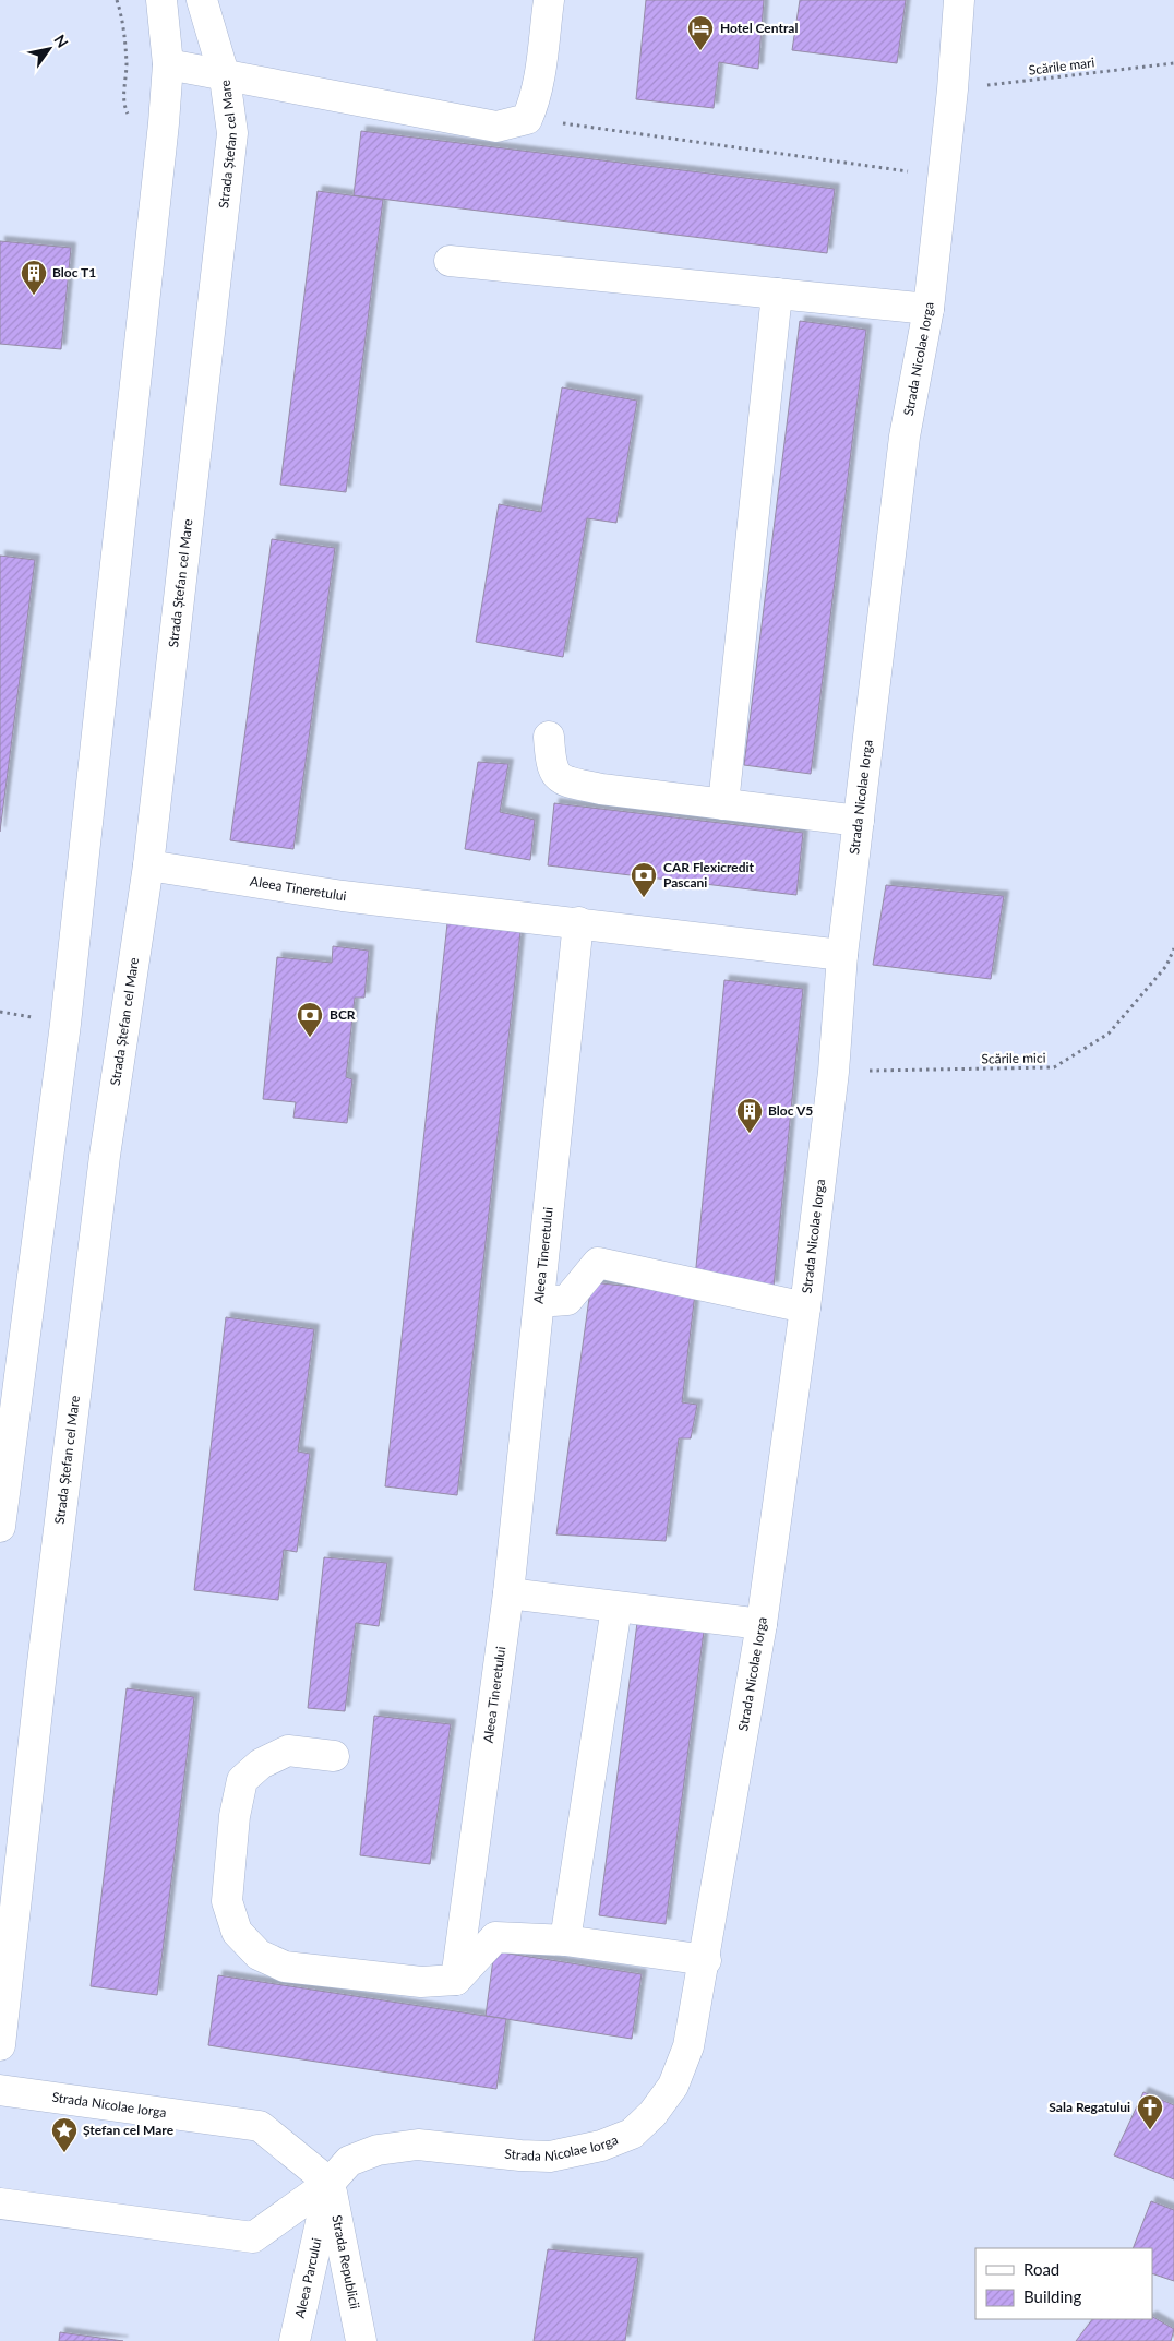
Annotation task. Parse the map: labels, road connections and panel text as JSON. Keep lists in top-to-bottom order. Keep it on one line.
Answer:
{"streets":{"street":["Strada Ștefan cel Mare","Strada Nicolae Iorga","Aleea Tineretului","Strada Republicii","Aleea Parcului"],"path":["Scările mari","Scările mici"]},"crossings":[["Scările mari","Strada Nicolae Iorga"],["Strada Ștefan cel Mare","Aleea Tineretului"],["Strada Nicolae Iorga","Aleea Tineretului"],["Strada Nicolae Iorga","Scările mici"],["Strada Nicolae Iorga","Strada Republicii"],["Strada Nicolae Iorga","Aleea Parcului"],["Strada Republicii","Aleea Parcului"]],"places":{"hotel":["Hotel Central"],"building":["Bloc T1","Bloc V5"],"bank":["CAR Flexicredit Pascani","BCR"],"church":["Sala Regatului"],"place":["Ștefan cel Mare"]},"legend":["Road","Building"],"north":"top right"}
